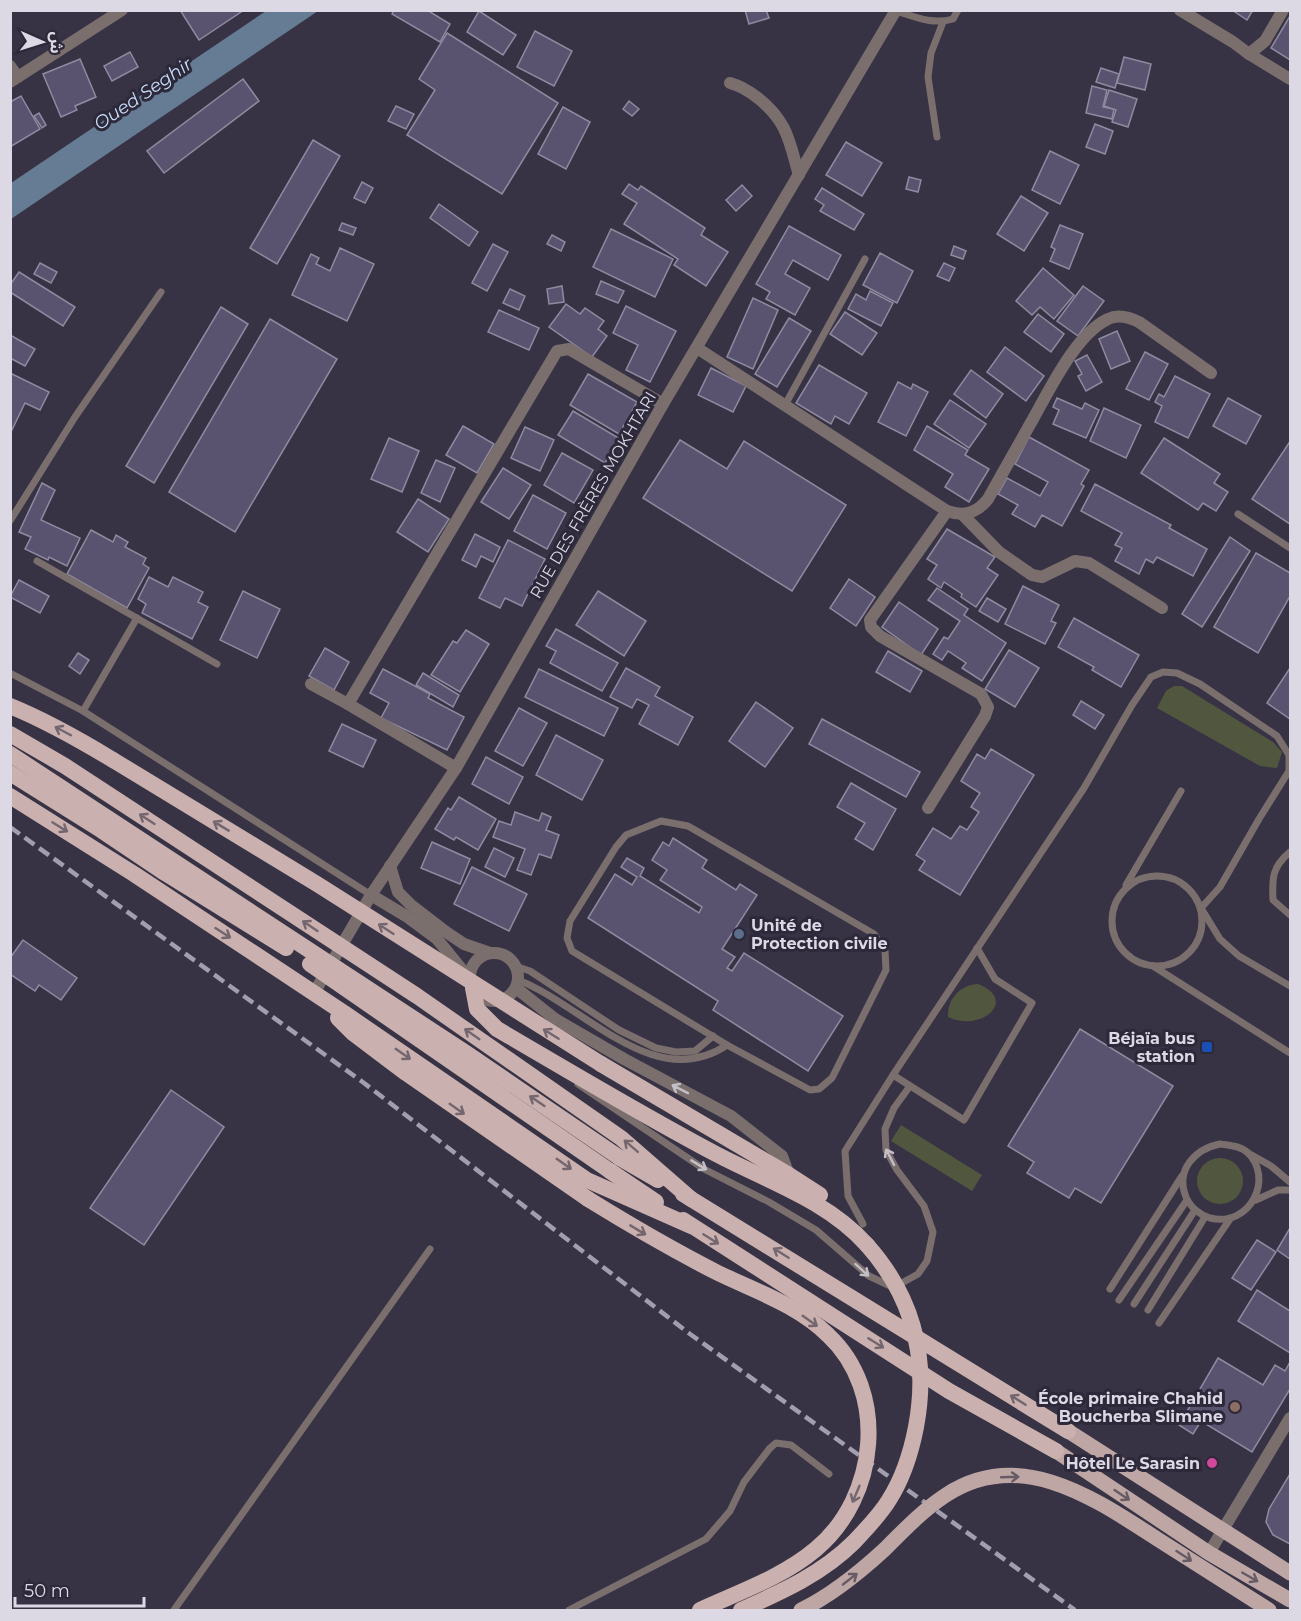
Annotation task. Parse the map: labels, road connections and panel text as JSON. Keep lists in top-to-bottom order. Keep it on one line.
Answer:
{"streets":{"street":["RUE DES FRÈRES MOKHTARI"]},"water":["Oued Seghir"],"places":{"other":["Unité de Protection civile","École primaire Chahid Boucherba Slimane","Hôtel Le Sarasin"],"transit":["Béjaïa bus station"]},"scale_bar":"50 m","north":"right"}
